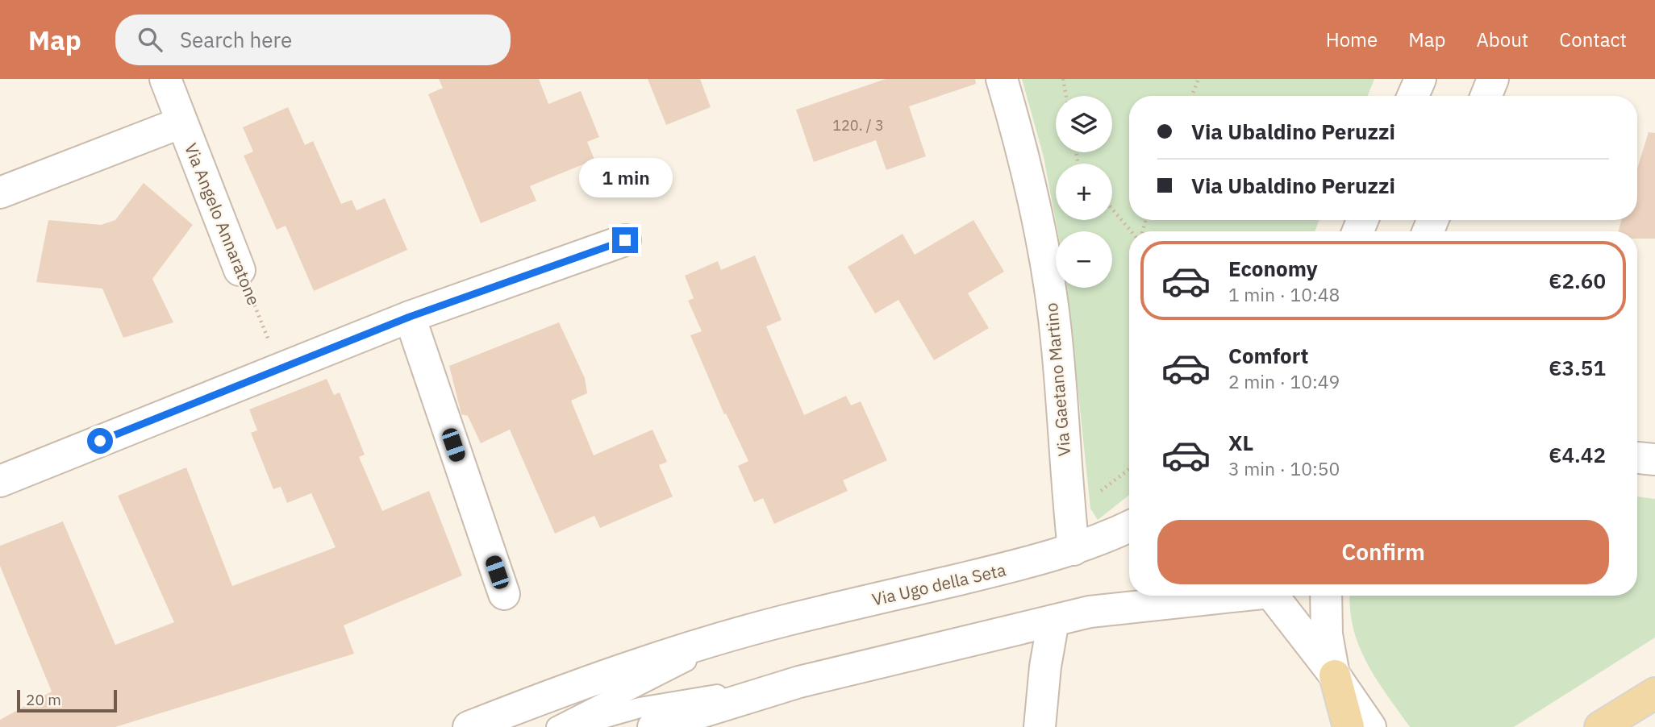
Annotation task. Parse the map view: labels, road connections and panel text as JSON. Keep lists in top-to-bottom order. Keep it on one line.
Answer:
{"streets":{"street":["Via Angelo Annaratone","Via Gaetano Martino","Via Ugo della Seta"]},"crossings":[["Via Gaetano Martino","Via Ugo della Seta"]],"house_numbers":["120. / 3"],"scale_bar":"20 m","page":{"header":"Map","search":"Search here","nav":["Home","Map","About","Contact"],"map_buttons":["+","−"],"banner":["Via Ubaldino Peruzzi","Via Ubaldino Peruzzi"],"bubble":"1 min","list":[{"name":"Economy","note":"1 min · 10:48","value":"€2.60"},{"name":"Comfort","note":"2 min · 10:49","value":"€3.51"},{"name":"XL","note":"3 min · 10:50","value":"€4.42"}],"buttons":"Confirm","scale":"20 m"}}
